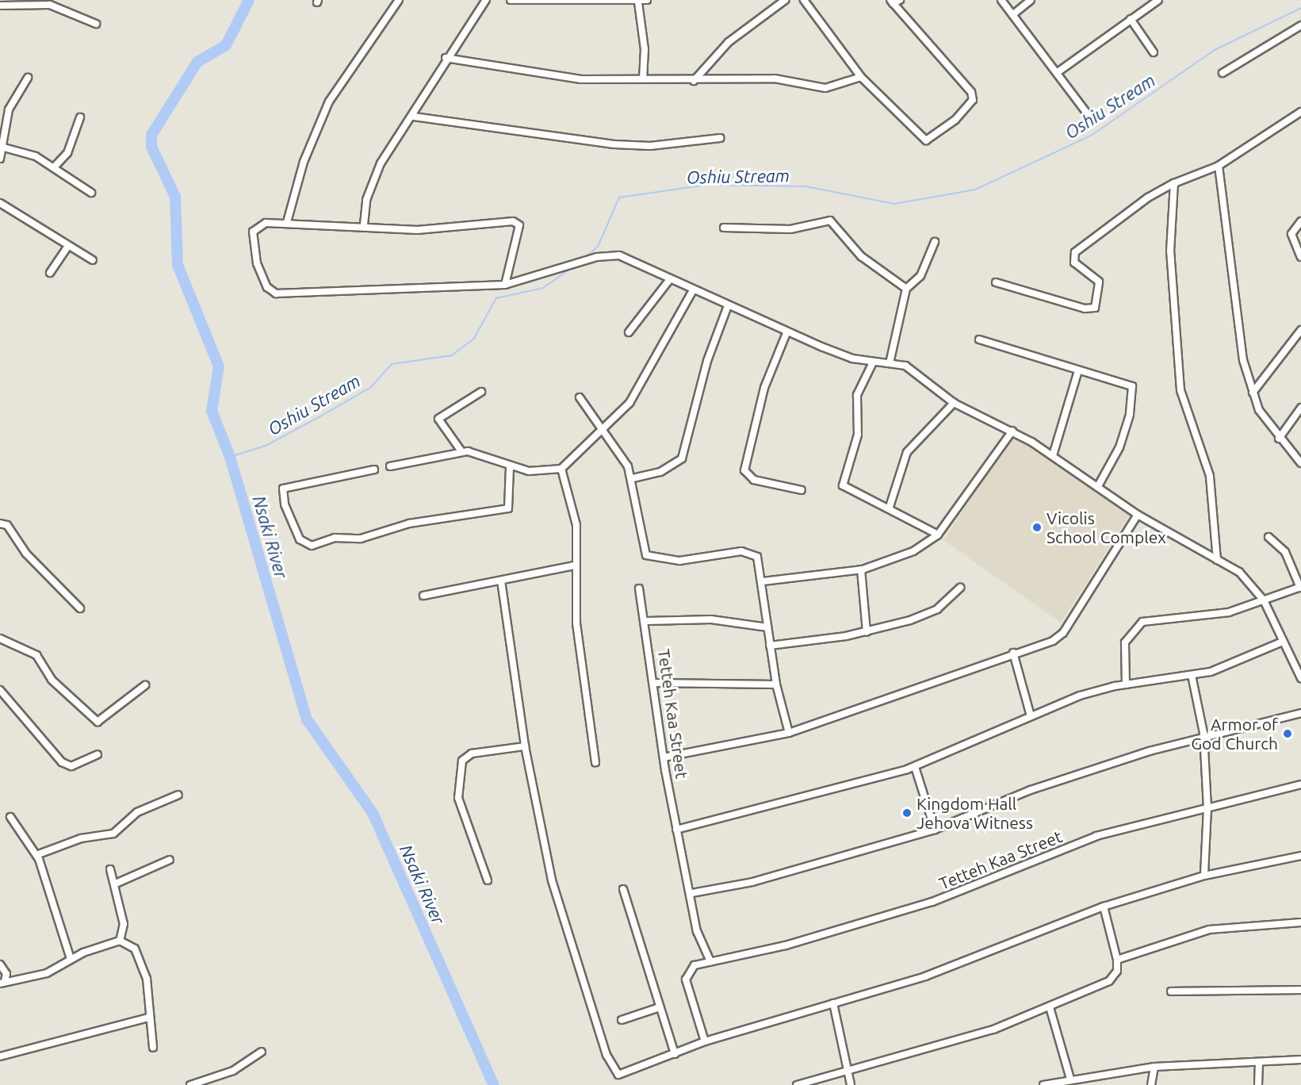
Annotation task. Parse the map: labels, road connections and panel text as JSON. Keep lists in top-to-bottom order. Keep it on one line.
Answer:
{"streets":{"street":["Tetteh Kaa Street"]},"water":["Oshiu Stream","Nsaki River"],"places":["Vicolis School Complex","Armor of God Church","Kingdom Hall Jehova Witness"]}
